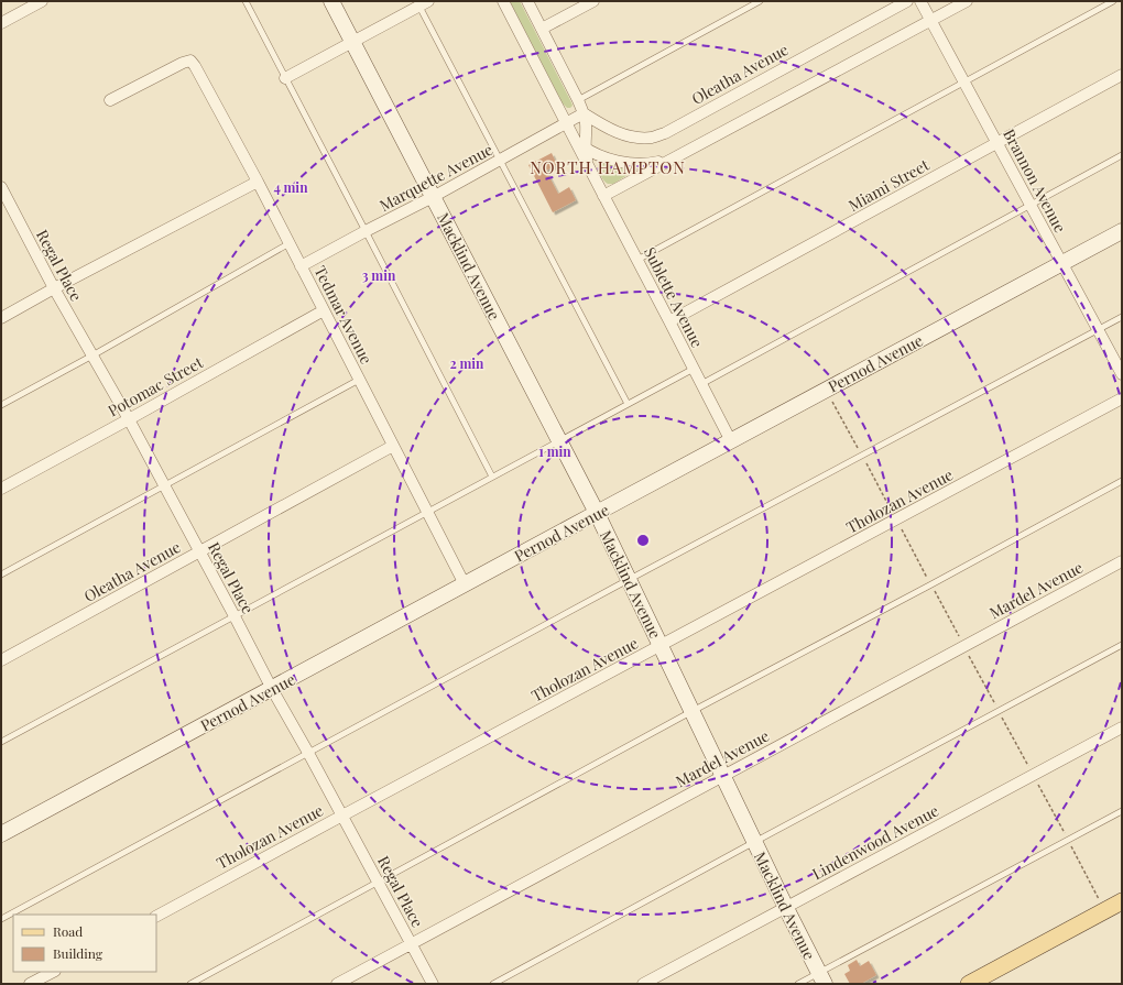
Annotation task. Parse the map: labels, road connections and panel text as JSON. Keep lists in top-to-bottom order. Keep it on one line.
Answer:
{"streets":{"street":["Oleatha Avenue","Marquette Avenue","Brannon Avenue","Miami Street","Regal Place","Macklind Avenue","Sublette Avenue","Tedmar Avenue","Pernod Avenue","Potomac Street","Tholozan Avenue","Mardel Avenue","Lindenwood Avenue"]},"crossings":[["Oleatha Avenue","Marquette Avenue"],["Oleatha Avenue","Regal Place"],["Oleatha Avenue","Sublette Avenue"],["Oleatha Avenue","Tedmar Avenue"],["Marquette Avenue","Macklind Avenue"],["Marquette Avenue","Sublette Avenue"],["Marquette Avenue","Tedmar Avenue"],["Brannon Avenue","Miami Street"],["Brannon Avenue","Pernod Avenue"],["Miami Street","Sublette Avenue"],["Regal Place","Pernod Avenue"],["Regal Place","Potomac Street"],["Regal Place","Tholozan Avenue"],["Regal Place","Mardel Avenue"],["Macklind Avenue","Pernod Avenue"],["Macklind Avenue","Tholozan Avenue"],["Macklind Avenue","Mardel Avenue"],["Macklind Avenue","Lindenwood Avenue"],["Sublette Avenue","Pernod Avenue"],["Tedmar Avenue","Pernod Avenue"],["Tedmar Avenue","Potomac Street"]],"districts":["NORTH HAMPTON"],"legend":["Road","Building"],"rings":["4 min","3 min","2 min","1 min"]}
